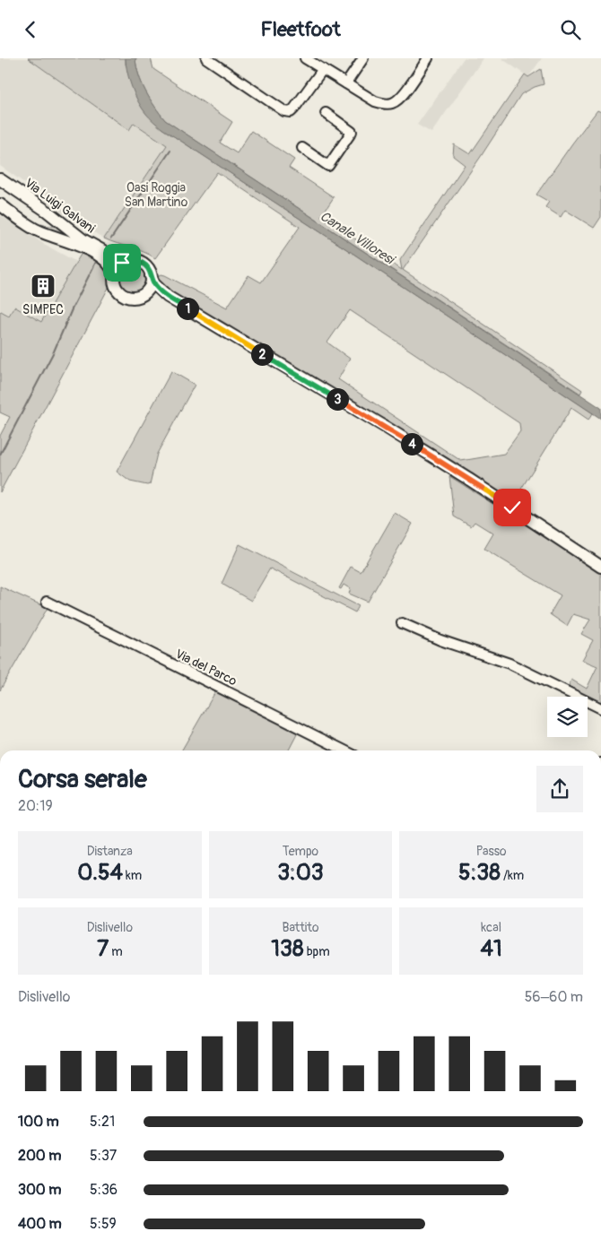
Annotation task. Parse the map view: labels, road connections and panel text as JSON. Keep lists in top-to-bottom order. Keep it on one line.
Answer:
{"streets":{"main road":["Via Luigi Galvani"],"street":["Via del Parco"]},"water":["Canale Villoresi"],"parks":["Oasi Roggia San Martino"],"places":{"building":["SIMPEC"]},"page":{"header":"Fleetfoot","pins":["1","2","3","4"],"heading":["Corsa serale","20:19"],"stats":[["Distanza","0.54 km"],["Tempo","3:03"],["Passo","5:38 /km"],["Dislivello","7 m"],["Battito","138 bpm"],["kcal","41"]],"chart":["Dislivello","56–60 m"],"list":[{"name":"100 m","note":"5:21"},{"name":"200 m","note":"5:37"},{"name":"300 m","note":"5:36"},{"name":"400 m","note":"5:59"}]}}
